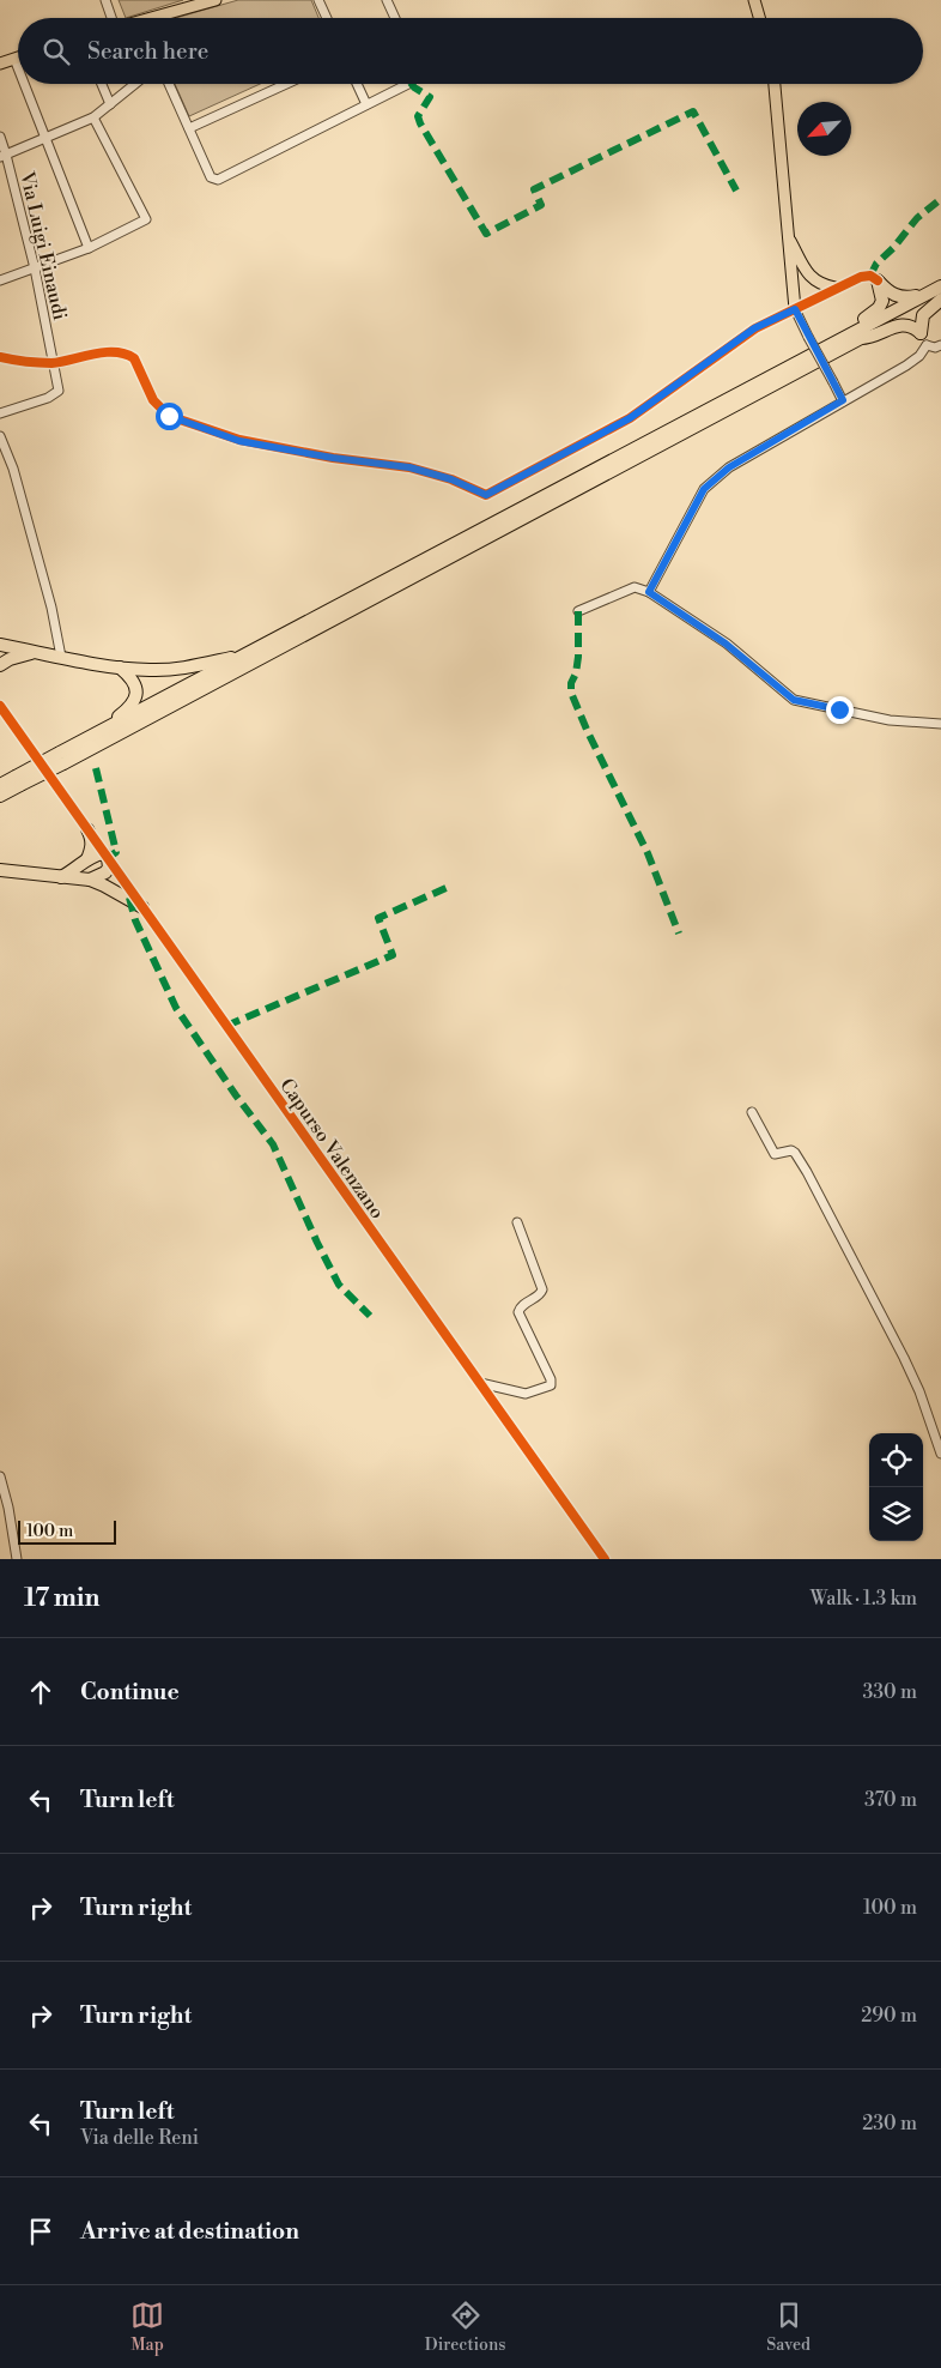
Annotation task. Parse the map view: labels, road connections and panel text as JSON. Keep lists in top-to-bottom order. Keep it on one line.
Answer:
{"streets":{"street":["Via Luigi Einaudi","Capurso Valenzano"]},"scale_bar":"100 m","north":"bottom left","page":{"search":"Search here","scale":"100 m","heading":["17 min","Walk · 1.3 km"],"list":[["Continue","330 m"],["Turn left","370 m"],["Turn right","100 m"],["Turn right","290 m"],["Turn left","Via delle Reni","230 m"],"Arrive at destination"],"nav":["Map","Directions","Saved"]}}
